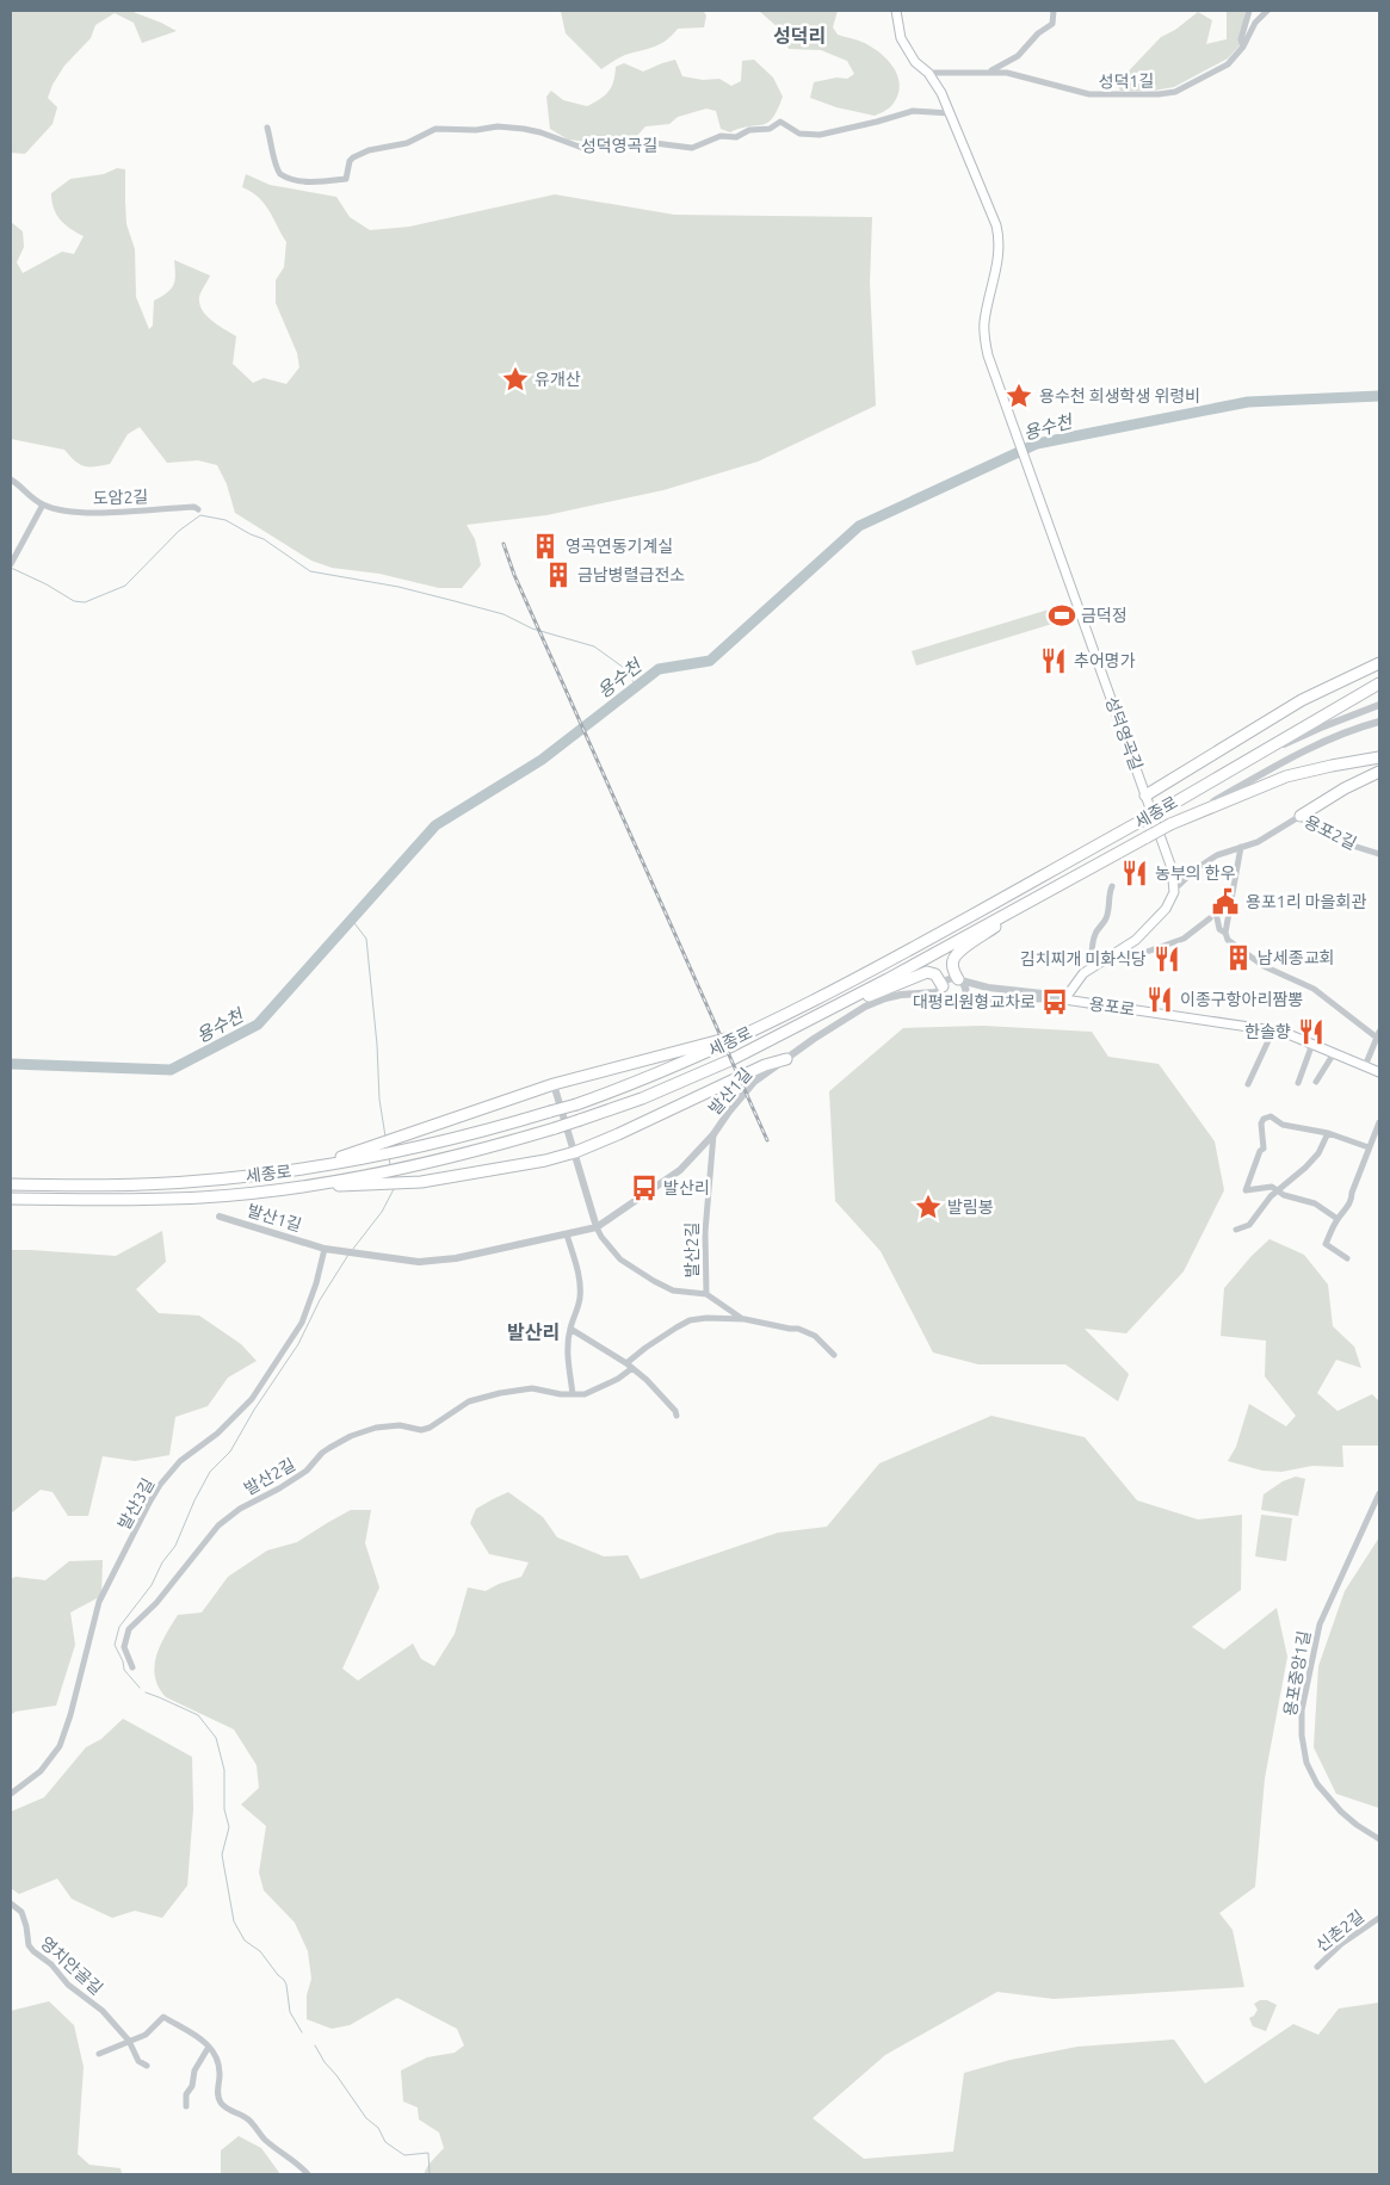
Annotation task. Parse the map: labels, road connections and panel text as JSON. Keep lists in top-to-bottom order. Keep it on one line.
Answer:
{"streets":{"highway":["세종로"],"main road":["성덕영곡길","용포2길","용포로"],"street":["성덕1길","도암2길","발산1길","발산2길","발산3길","용포중앙1길","신촌2길","영치안골길"]},"crossings":[["성덕영곡길","용포2길"],["용포2길","용포로"],["발산1길","발산2길"],["발산1길","발산3길"]],"districts":["성덕리","발산리"],"water":["용수천"],"places":{"place":["유개산","용수천 희생학생 위령비","발림봉"],"building":["영곡연동기계실","금남병렬급전소","남세종교회"],"sports":["금덕정"],"restaurant":["추어명가","농부의 한우","김치찌개 미화식당","이종구항아리짬뽕","한솔향"],"public building":["용포1리 마을회관"],"bus stop":["대평리원형교차로","발산리"]}}
